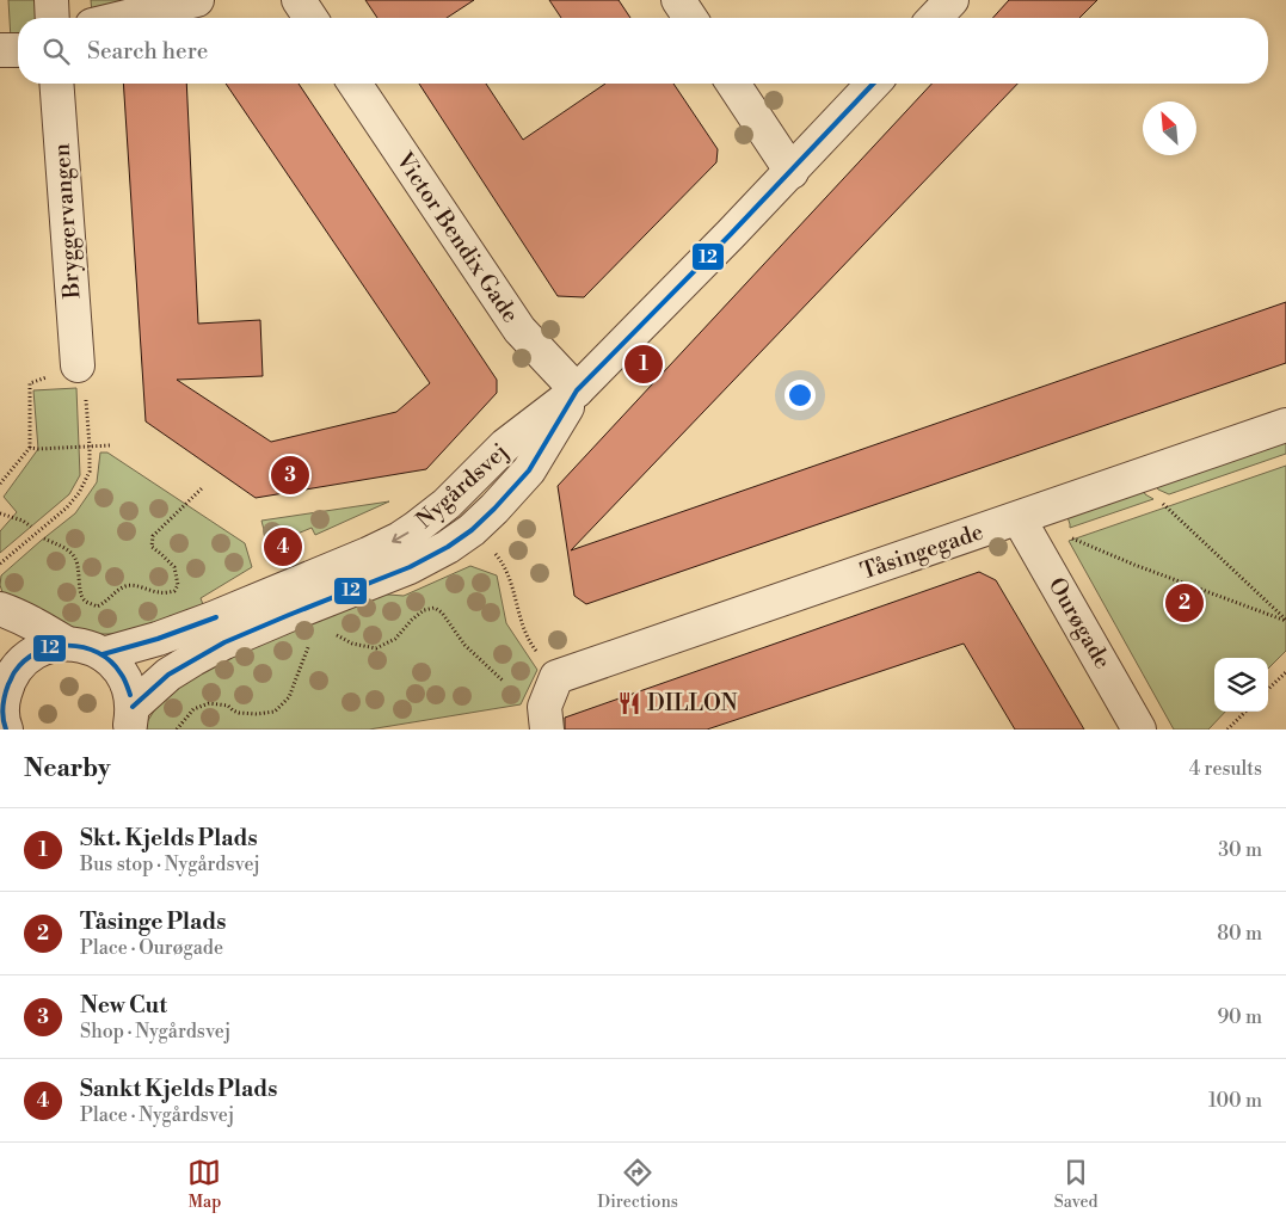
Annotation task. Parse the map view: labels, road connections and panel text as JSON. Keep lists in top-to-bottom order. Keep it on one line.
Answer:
{"streets":{"street":["Bryggervangen","Victor Bendix Gade","Nygårdsvej","Tåsingegade","Ourøgade"]},"crossings":[["Victor Bendix Gade","Nygårdsvej"],["Tåsingegade","Ourøgade"]],"places":{"restaurant":["DILLON"]},"lines":["transit line 12"],"north":"top left","page":{"search":"Search here","pins":["1","3","4","2"],"heading":["Nearby","4 results"],"list":[{"mark":"1","name":"Skt. Kjelds Plads","note":"Bus stop · Nygårdsvej","value":"30 m"},{"mark":"2","name":"Tåsinge Plads","note":"Place · Ourøgade","value":"80 m"},{"mark":"3","name":"New Cut","note":"Shop · Nygårdsvej","value":"90 m"},{"mark":"4","name":"Sankt Kjelds Plads","note":"Place · Nygårdsvej","value":"100 m"}],"nav":["Map","Directions","Saved"]}}
